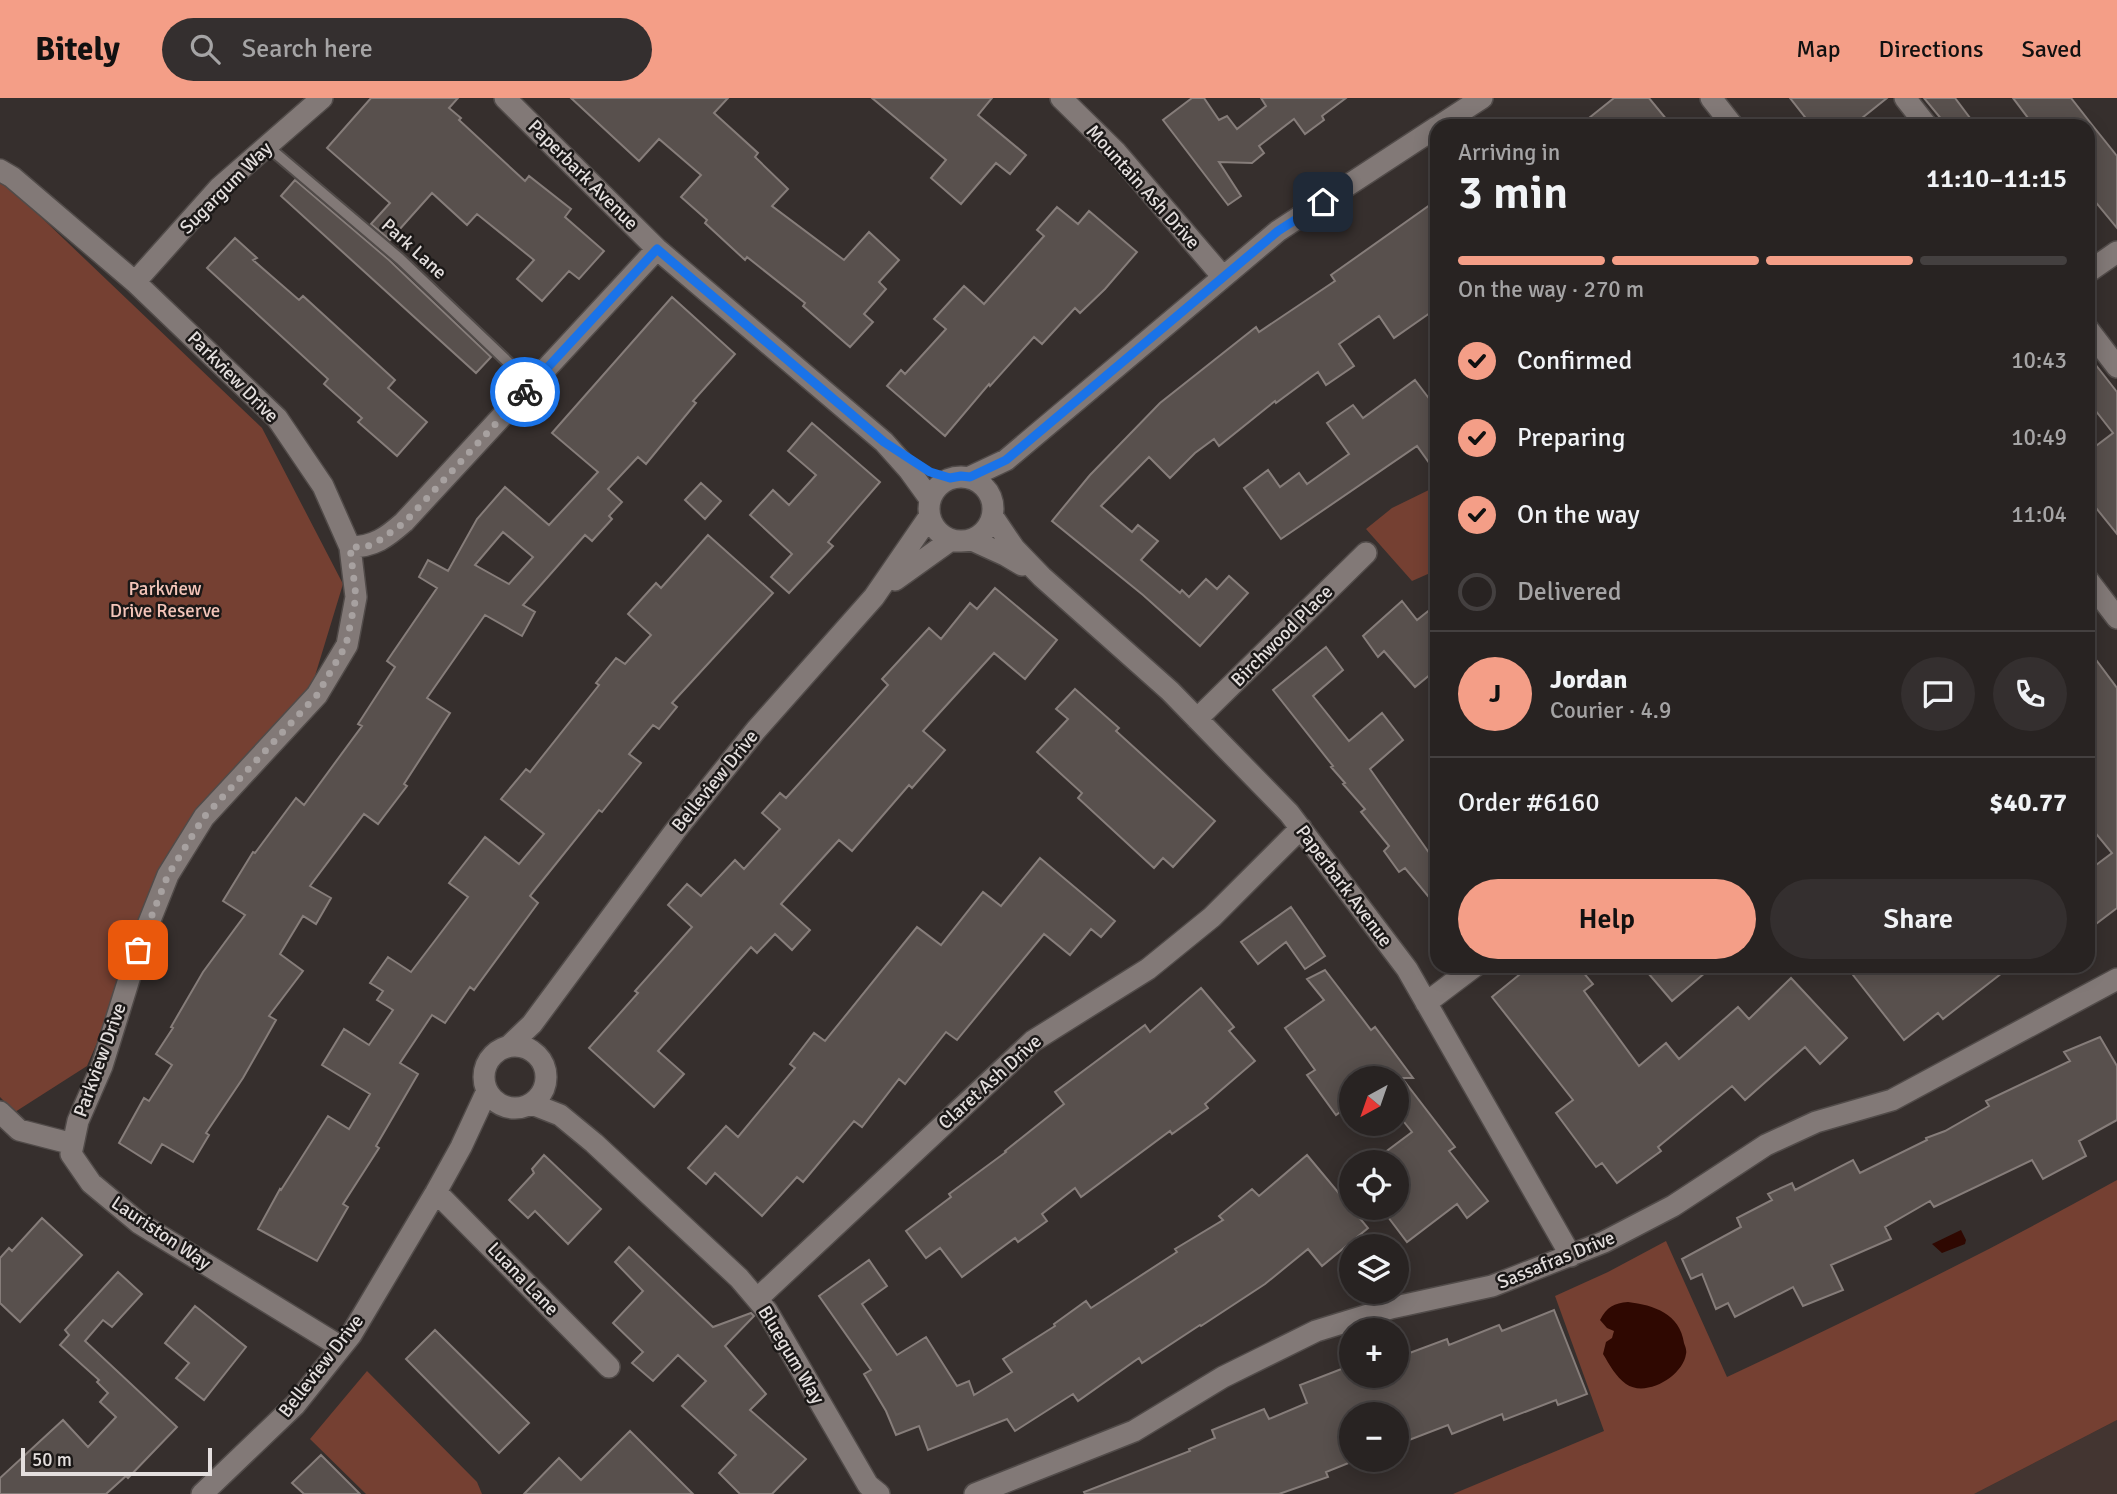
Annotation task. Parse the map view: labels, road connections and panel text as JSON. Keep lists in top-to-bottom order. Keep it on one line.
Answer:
{"streets":{"street":["Paperbark Avenue","Mountain Ash Drive","Sugargum Way","Parkview Drive","Birchwood Place","Belleview Drive","Claret Ash Drive","Lauriston Way","Sassafras Drive","Luana Lane","Bluegum Way"],"lane":["Park Lane"]},"crossings":[["Paperbark Avenue","Birchwood Place"],["Paperbark Avenue","Belleview Drive"],["Paperbark Avenue","Claret Ash Drive"],["Paperbark Avenue","Sassafras Drive"],["Sugargum Way","Park Lane"],["Sugargum Way","Parkview Drive"],["Parkview Drive","Lauriston Way"],["Belleview Drive","Lauriston Way"],["Belleview Drive","Luana Lane"],["Belleview Drive","Bluegum Way"],["Claret Ash Drive","Bluegum Way"]],"parks":["Parkview Drive Reserve"],"scale_bar":"50 m","north":"bottom left","page":{"header":"Bitely","search":"Search here","nav":["Map","Directions","Saved"],"heading":["3 min","Arriving in","11:10–11:15"],"panel":["Jordan","Courier · 4.9","Order #6160","$40.77"],"bar":"On the way · 270 m","list":[["Confirmed","10:43"],["Preparing","10:49"],["On the way","11:04"],"Delivered"],"round":"J","buttons":["Help","Share"],"map_buttons":["+","−"],"scale":"50 m"}}
